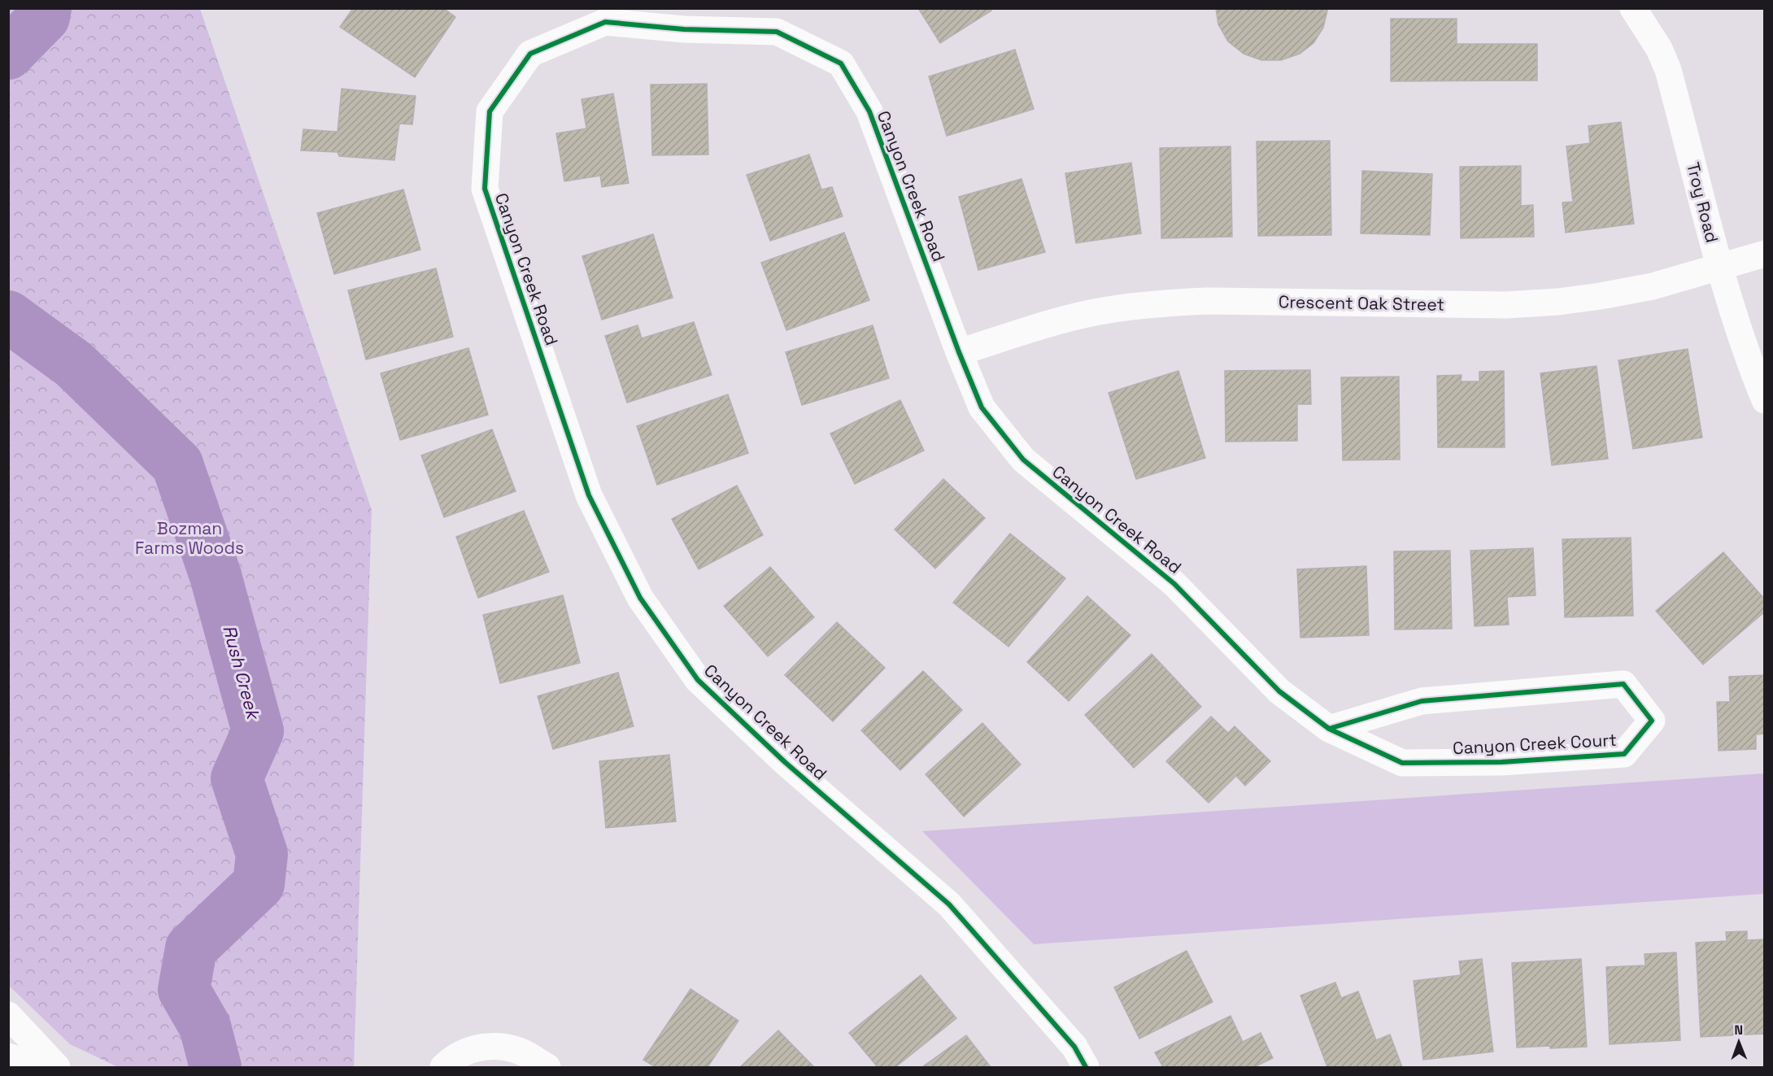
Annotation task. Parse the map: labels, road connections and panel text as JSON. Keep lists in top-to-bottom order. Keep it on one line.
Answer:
{"streets":{"street":["Canyon Creek Road","Troy Road","Crescent Oak Street","Canyon Creek Court"]},"crossings":[["Canyon Creek Road","Crescent Oak Street"],["Canyon Creek Road","Canyon Creek Court"],["Troy Road","Crescent Oak Street"]],"water":["Rush Creek"],"parks":["Bozman Farms Woods"],"north":"top"}
